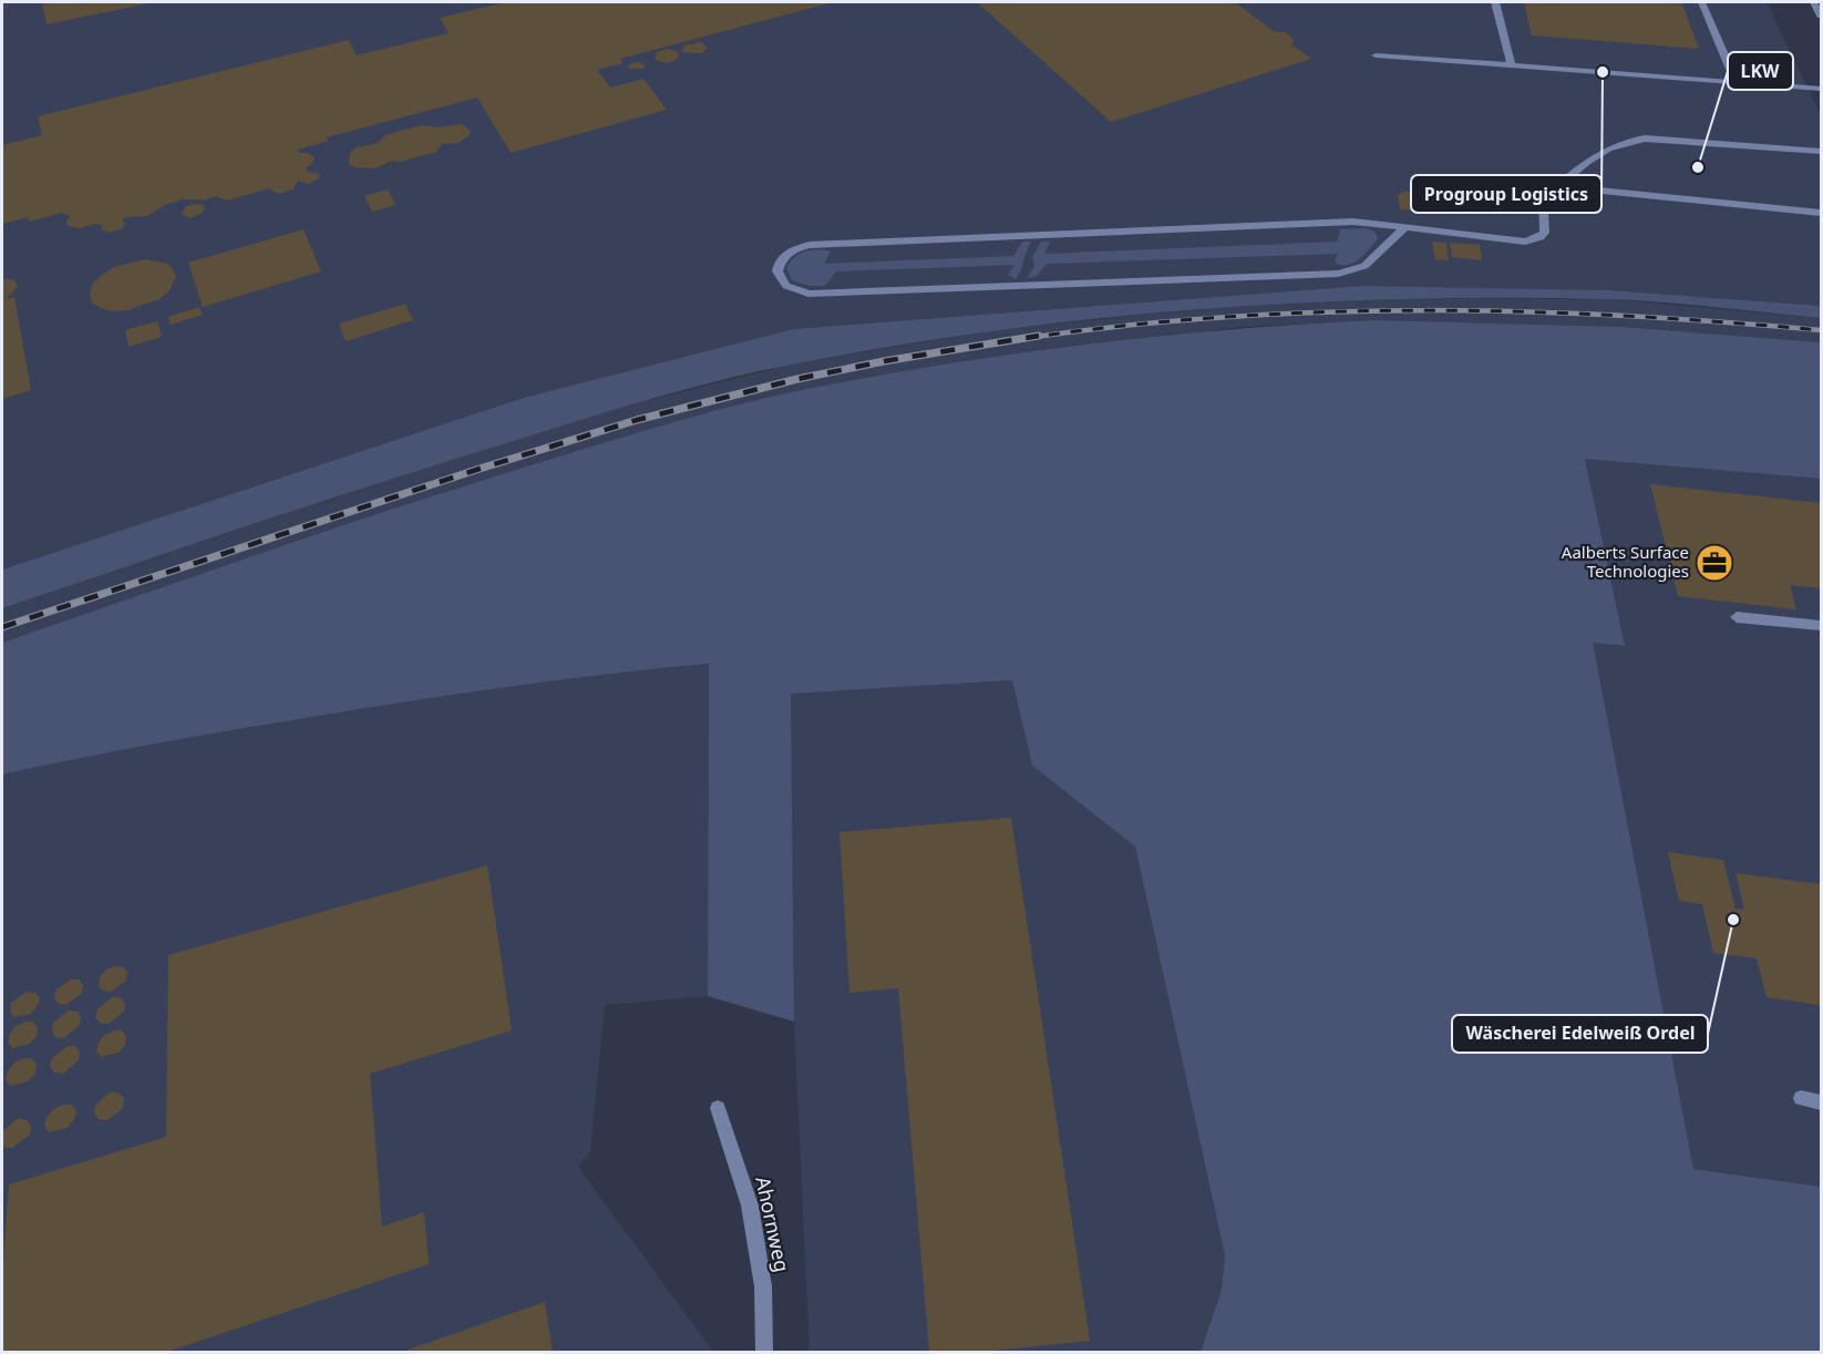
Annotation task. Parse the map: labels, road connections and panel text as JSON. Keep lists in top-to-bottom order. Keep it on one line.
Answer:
{"streets":{"street":["Ahornweg"]},"places":{"other":["Progroup Logistics","LKW","Wäscherei Edelweiß Ordel"],"office":["Aalberts Surface Technologies"]}}
